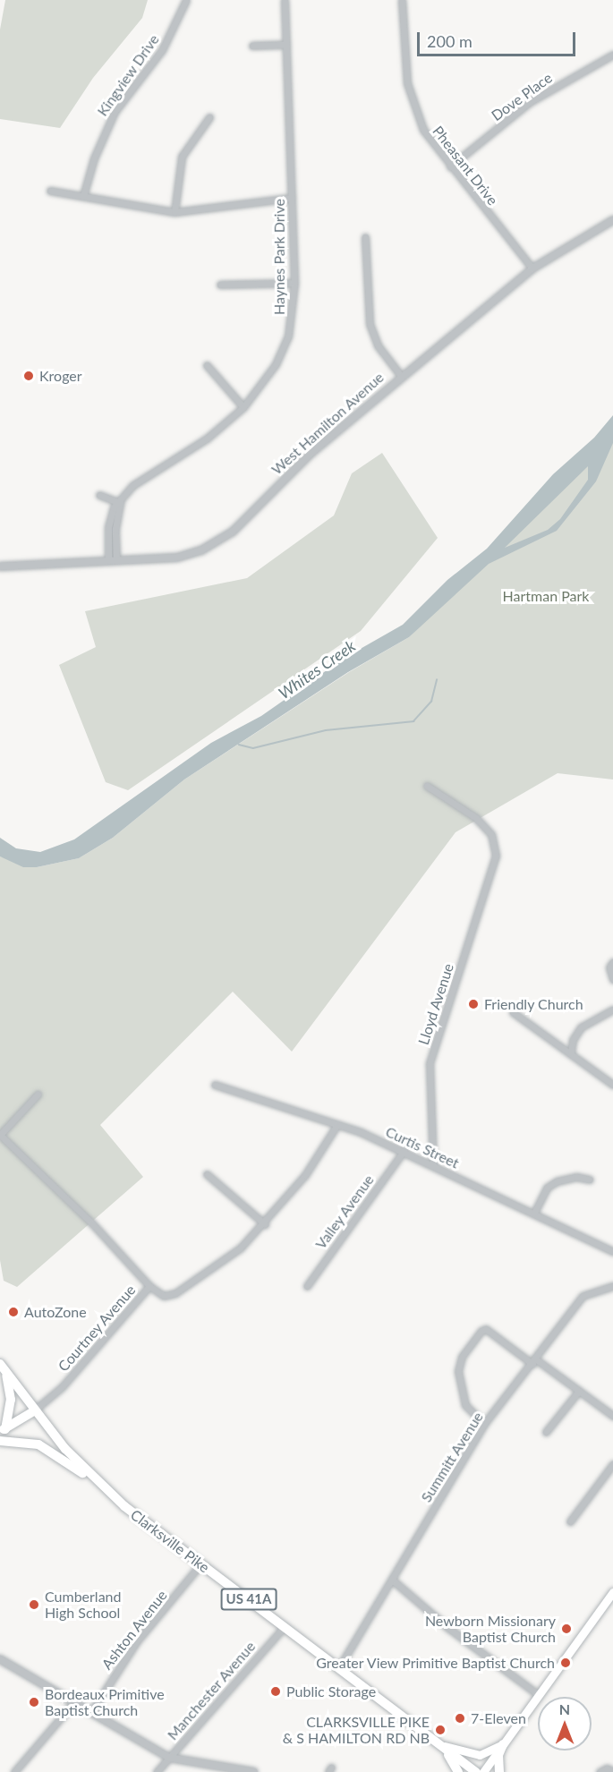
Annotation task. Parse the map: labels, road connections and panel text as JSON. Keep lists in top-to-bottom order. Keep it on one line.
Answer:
{"streets":{"main road":["Clarksville Pike","US 41A"],"street":["Kingview Drive","Dove Place","Pheasant Drive","Haynes Park Drive","West Hamilton Avenue","Lloyd Avenue","Curtis Street","Valley Avenue","Courtney Avenue","Summitt Avenue","Ashton Avenue","Manchester Avenue"]},"crossings":[["Dove Place","Pheasant Drive"],["Pheasant Drive","West Hamilton Avenue"],["Haynes Park Drive","West Hamilton Avenue"],["Lloyd Avenue","Curtis Street"],["Curtis Street","Valley Avenue"],["Curtis Street","Courtney Avenue"],["Courtney Avenue","Clarksville Pike"],["Courtney Avenue","US 41A"],["Summitt Avenue","Clarksville Pike"],["Clarksville Pike","US 41A"],["Clarksville Pike","Ashton Avenue"],["Clarksville Pike","Manchester Avenue"]],"water":["Whites Creek"],"parks":["Hartman Park"],"places":["Kroger","Friendly Church","AutoZone","Cumberland High School","Newborn Missionary Baptist Church","Greater View Primitive Baptist Church","Public Storage","Bordeaux Primitive Baptist Church","7-Eleven","CLARKSVILLE PIKE & S HAMILTON RD NB"],"scale_bar":"200 m","north":"top"}
